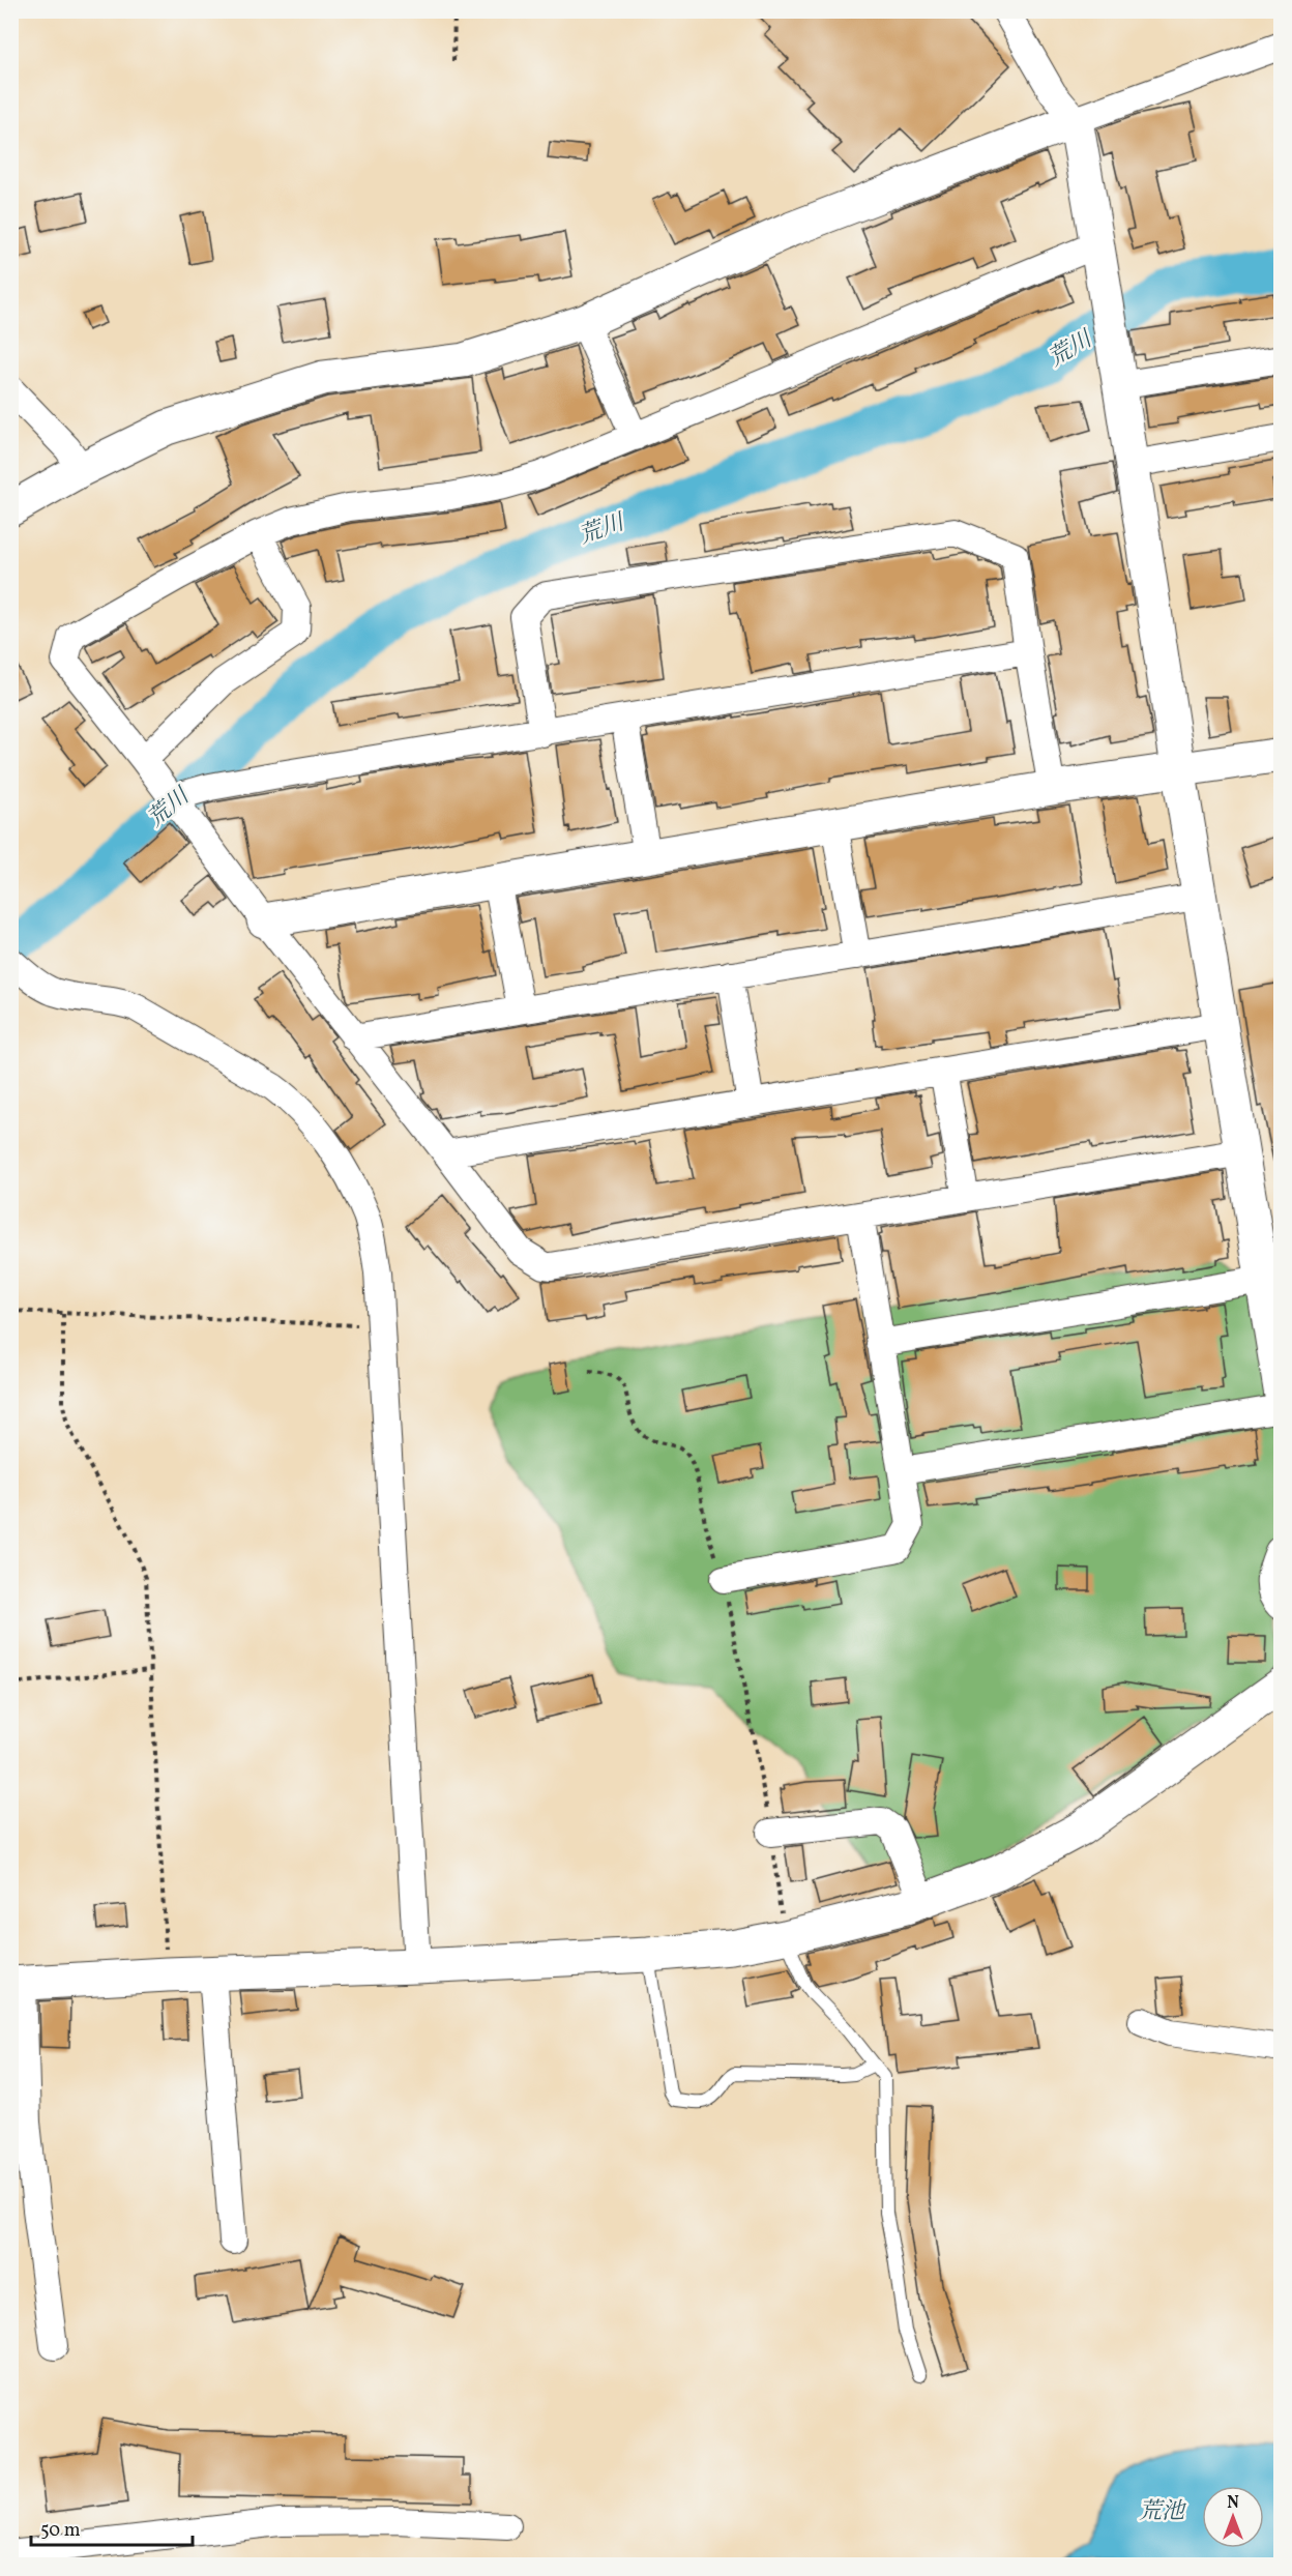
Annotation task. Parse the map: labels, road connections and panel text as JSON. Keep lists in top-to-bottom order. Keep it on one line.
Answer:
{"water":["荒川","荒池"],"scale_bar":"50 m","north":"top"}
